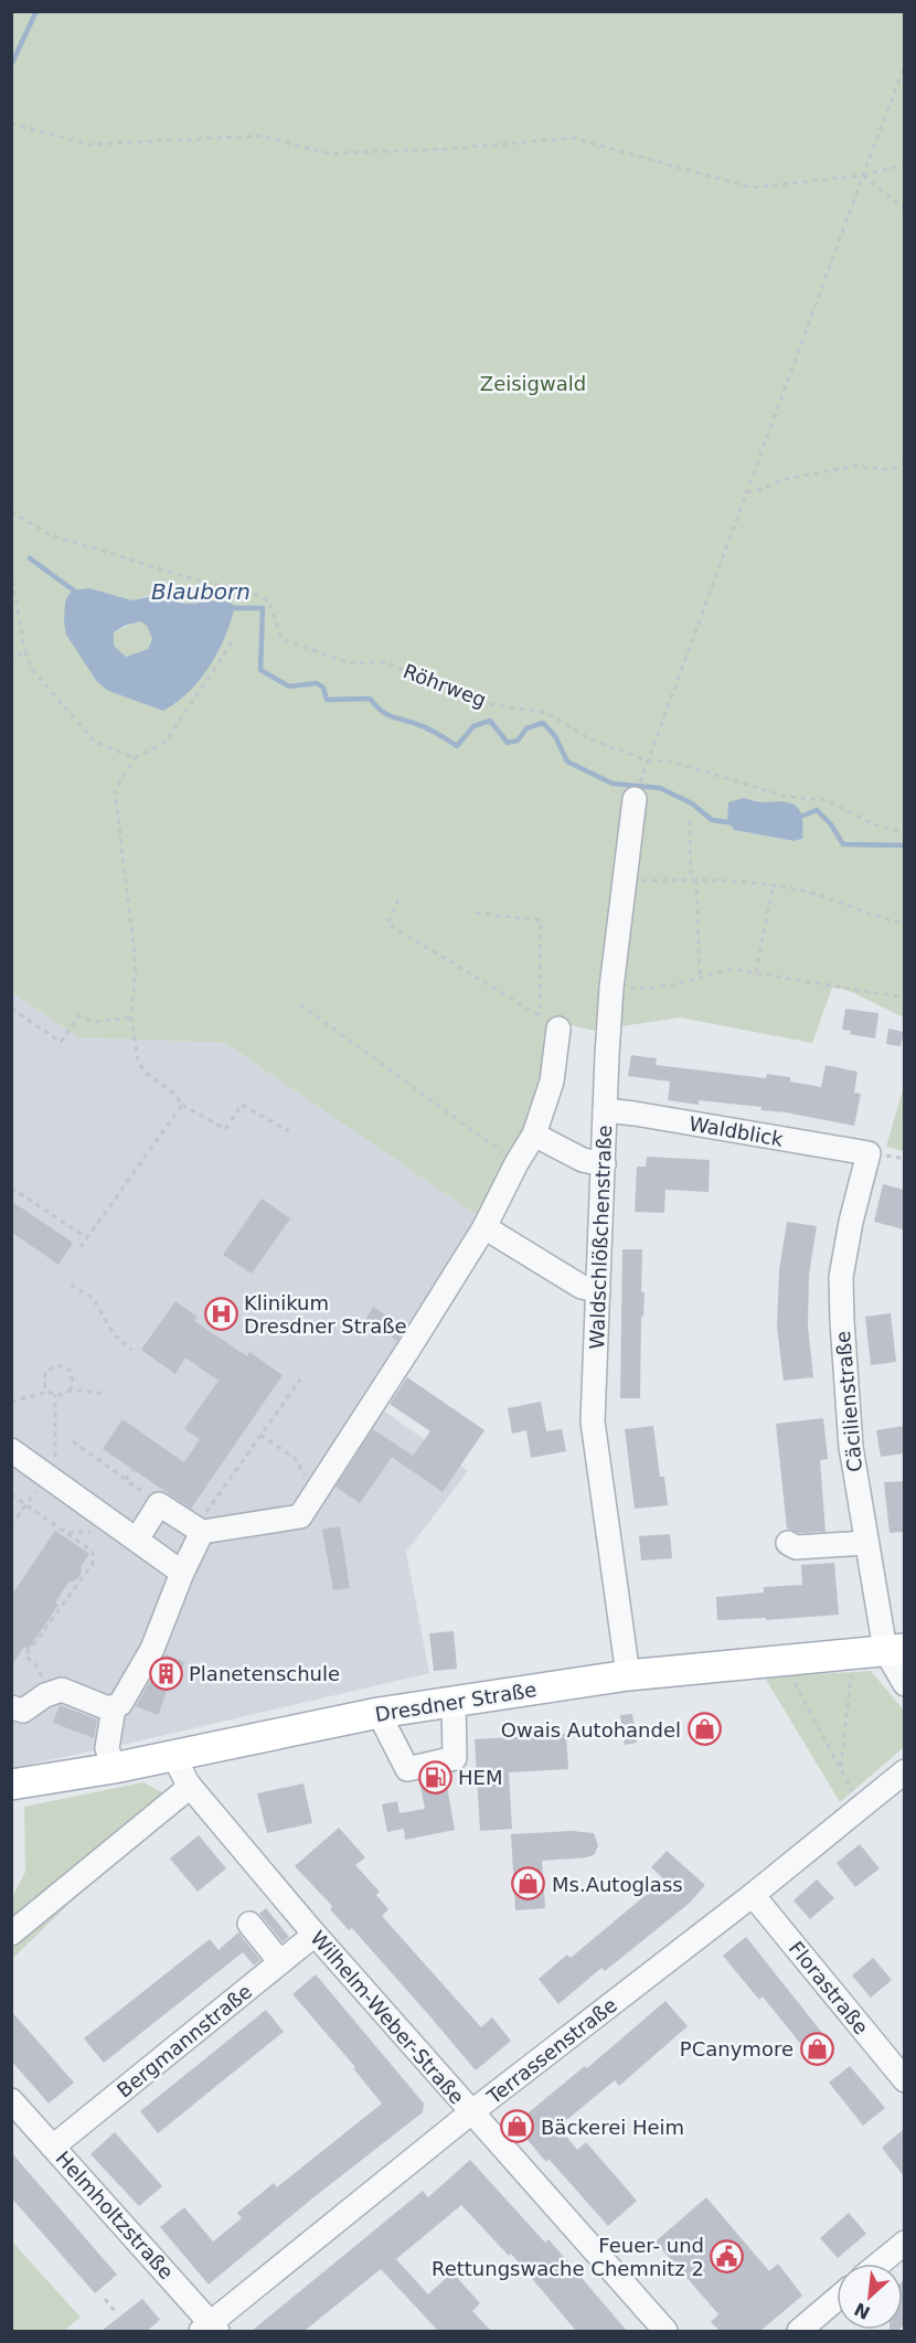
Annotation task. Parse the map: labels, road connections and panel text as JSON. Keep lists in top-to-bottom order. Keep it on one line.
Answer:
{"streets":{"main road":["Dresdner Straße"],"street":["Waldblick","Waldschlößchenstraße","Cäcilienstraße","Florastraße","Wilhelm-Weber-Straße","Bergmannstraße","Terrassenstraße","Helmholtzstraße"],"path":["Röhrweg"]},"crossings":[["Waldblick","Waldschlößchenstraße"],["Waldblick","Cäcilienstraße"],["Waldschlößchenstraße","Dresdner Straße"],["Cäcilienstraße","Dresdner Straße"],["Dresdner Straße","Wilhelm-Weber-Straße"],["Florastraße","Terrassenstraße"],["Wilhelm-Weber-Straße","Bergmannstraße"],["Wilhelm-Weber-Straße","Terrassenstraße"],["Bergmannstraße","Helmholtzstraße"],["Terrassenstraße","Helmholtzstraße"]],"water":["Blauborn"],"parks":["Zeisigwald"],"places":{"hospital":["Klinikum Dresdner Straße"],"building":["Planetenschule"],"shop":["Owais Autohandel","Ms.Autoglass","PCanymore","Bäckerei Heim"],"fuel station":["HEM"],"public building":["Feuer- und Rettungswache Chemnitz 2"]},"north":"bottom left"}
